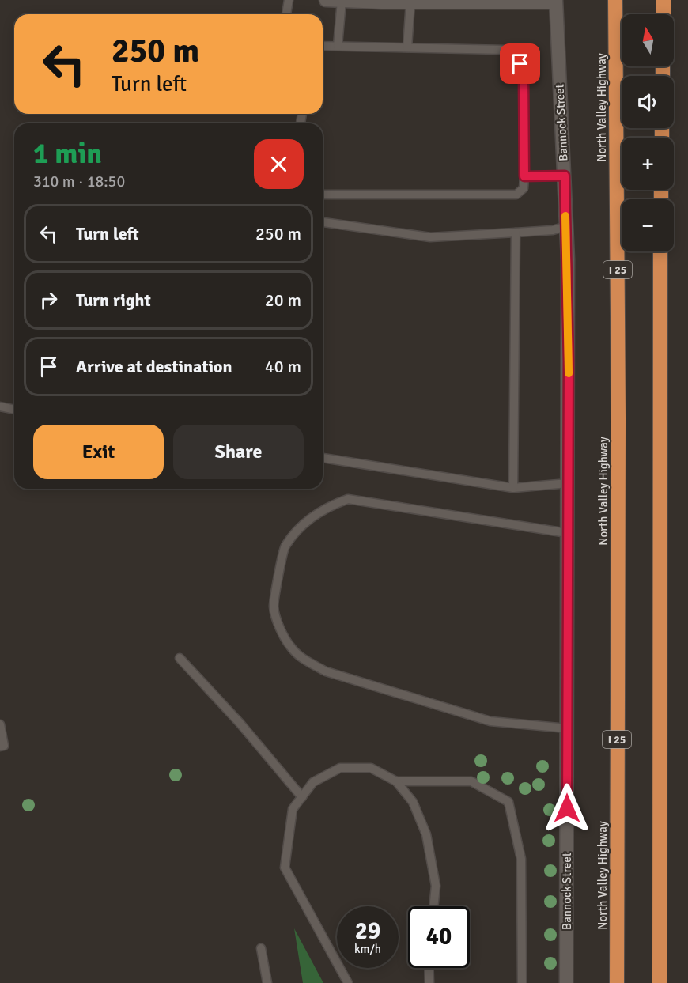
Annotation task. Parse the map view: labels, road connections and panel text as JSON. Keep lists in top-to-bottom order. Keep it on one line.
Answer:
{"streets":{"highway":["North Valley Highway","I 25"],"street":["Bannock Street"]},"north":"top","page":{"map_buttons":["+","−"],"turn":["250 m","Turn left"],"heading":["1 min","310 m · 18:50"],"list":[{"name":"Turn left","value":"250 m"},{"name":"Turn right","value":"20 m"},{"name":"Arrive at destination","value":"40 m"}],"buttons":["Exit","Share"],"speed":"29 km/h","limit":"40"}}
